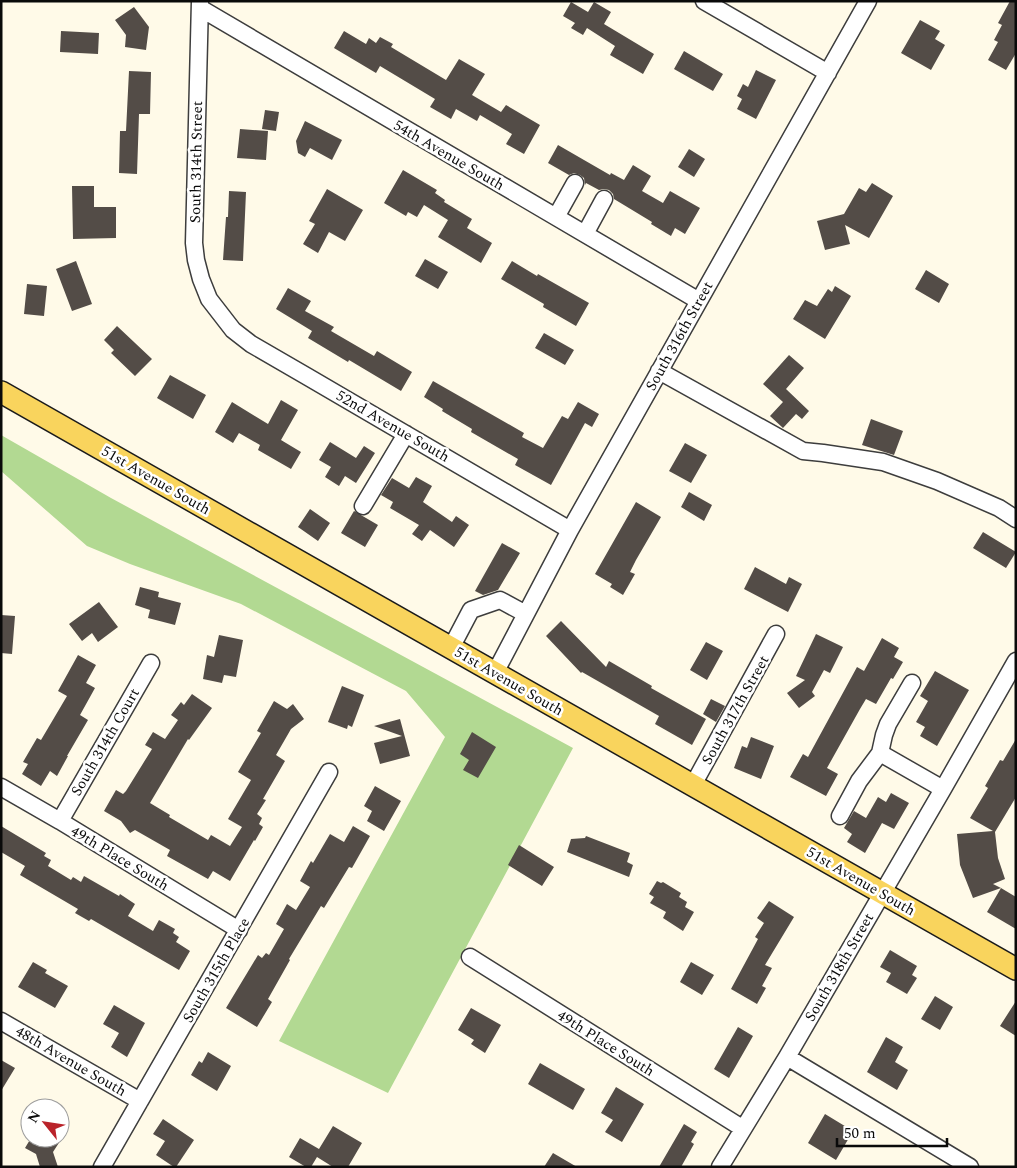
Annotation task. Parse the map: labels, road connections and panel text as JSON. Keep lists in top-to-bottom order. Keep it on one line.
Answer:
{"streets":{"main road":["51st Avenue South"],"street":["54th Avenue South","South 314th Street","South 316th Street","52nd Avenue South","South 317th Street","South 314th Court","49th Place South","South 318th Street","South 315th Place","48th Avenue South"]},"crossings":[["54th Avenue South","South 314th Street"],["54th Avenue South","South 316th Street"],["South 314th Street","52nd Avenue South"],["South 316th Street","52nd Avenue South"],["South 316th Street","51st Avenue South"],["51st Avenue South","South 317th Street"],["51st Avenue South","South 318th Street"],["South 314th Court","49th Place South"],["49th Place South","South 318th Street"],["49th Place South","South 315th Place"],["South 315th Place","48th Avenue South"]],"scale_bar":"50 m","north":"top left"}
